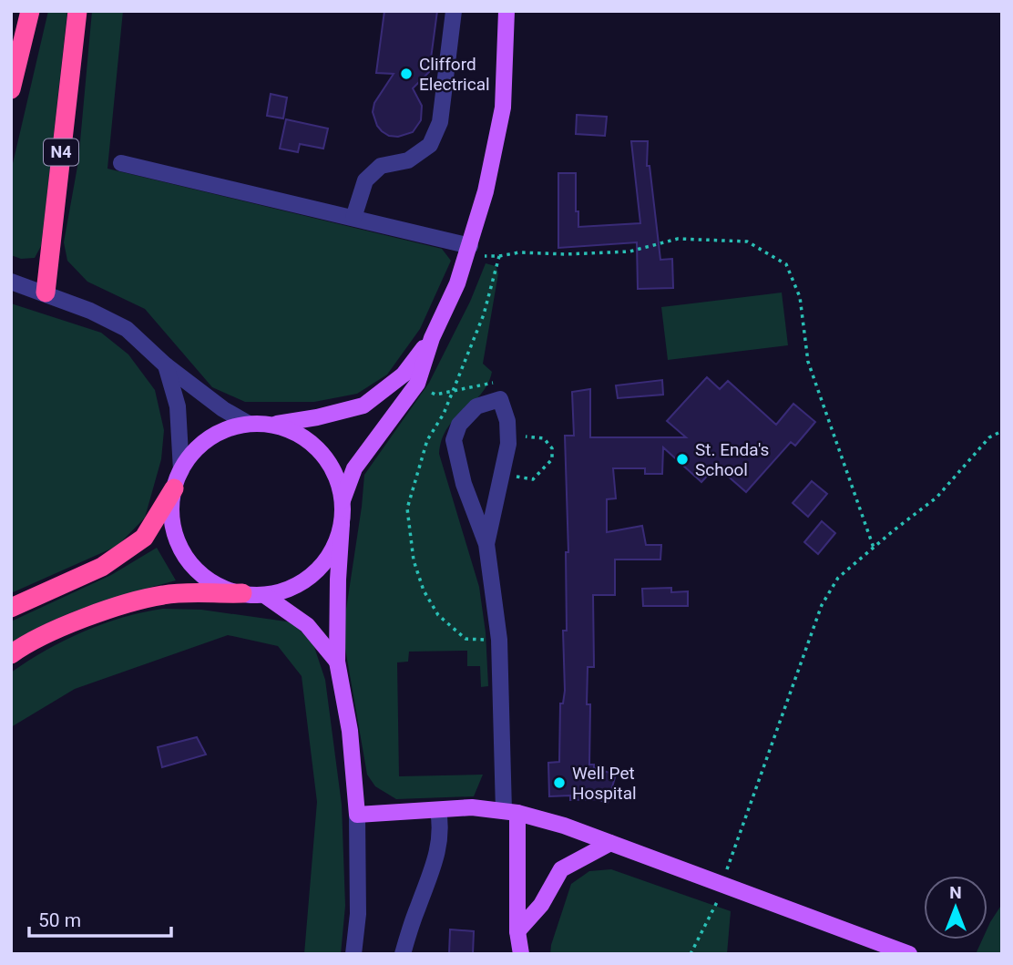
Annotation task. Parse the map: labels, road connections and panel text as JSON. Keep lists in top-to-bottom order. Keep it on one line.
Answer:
{"streets":{"highway":["N4"]},"places":["Clifford Electrical","St. Enda's School","Well Pet Hospital"],"scale_bar":"50 m","north":"top"}
